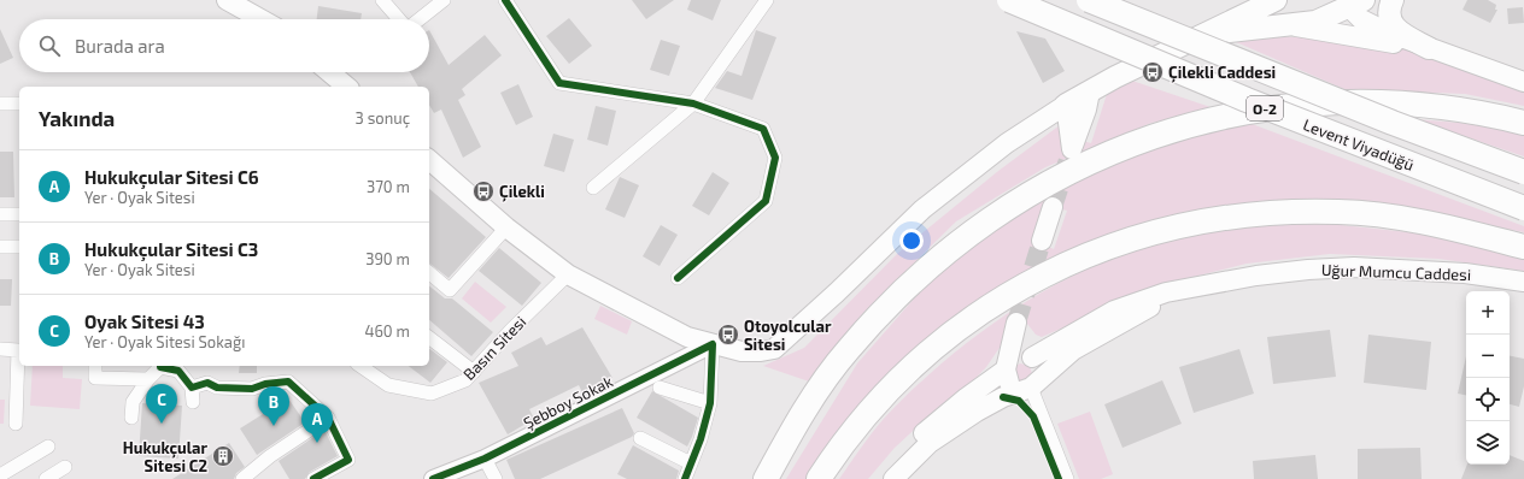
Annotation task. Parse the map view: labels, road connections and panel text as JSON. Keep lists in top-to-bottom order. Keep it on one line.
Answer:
{"streets":{"highway":["O-2","Levent Viyadüğü"],"main road":["Uğur Mumcu Caddesi"],"street":["Basın Sitesi","Şebboy Sokak"]},"places":{"bus stop":["Çilekli Caddesi","Çilekli","Otoyolcular Sitesi"],"building":["Hukukçular Sitesi C2"]},"page":{"search":"Burada ara","heading":["Yakında","3 sonuç"],"list":[{"mark":"A","name":"Hukukçular Sitesi C6","note":"Yer · Oyak Sitesi","value":"370 m"},{"mark":"B","name":"Hukukçular Sitesi C3","note":"Yer · Oyak Sitesi","value":"390 m"},{"mark":"C","name":"Oyak Sitesi 43","note":"Yer · Oyak Sitesi Sokağı","value":"460 m"}],"map_buttons":["+","−"],"pins":["C","B","A"]}}
